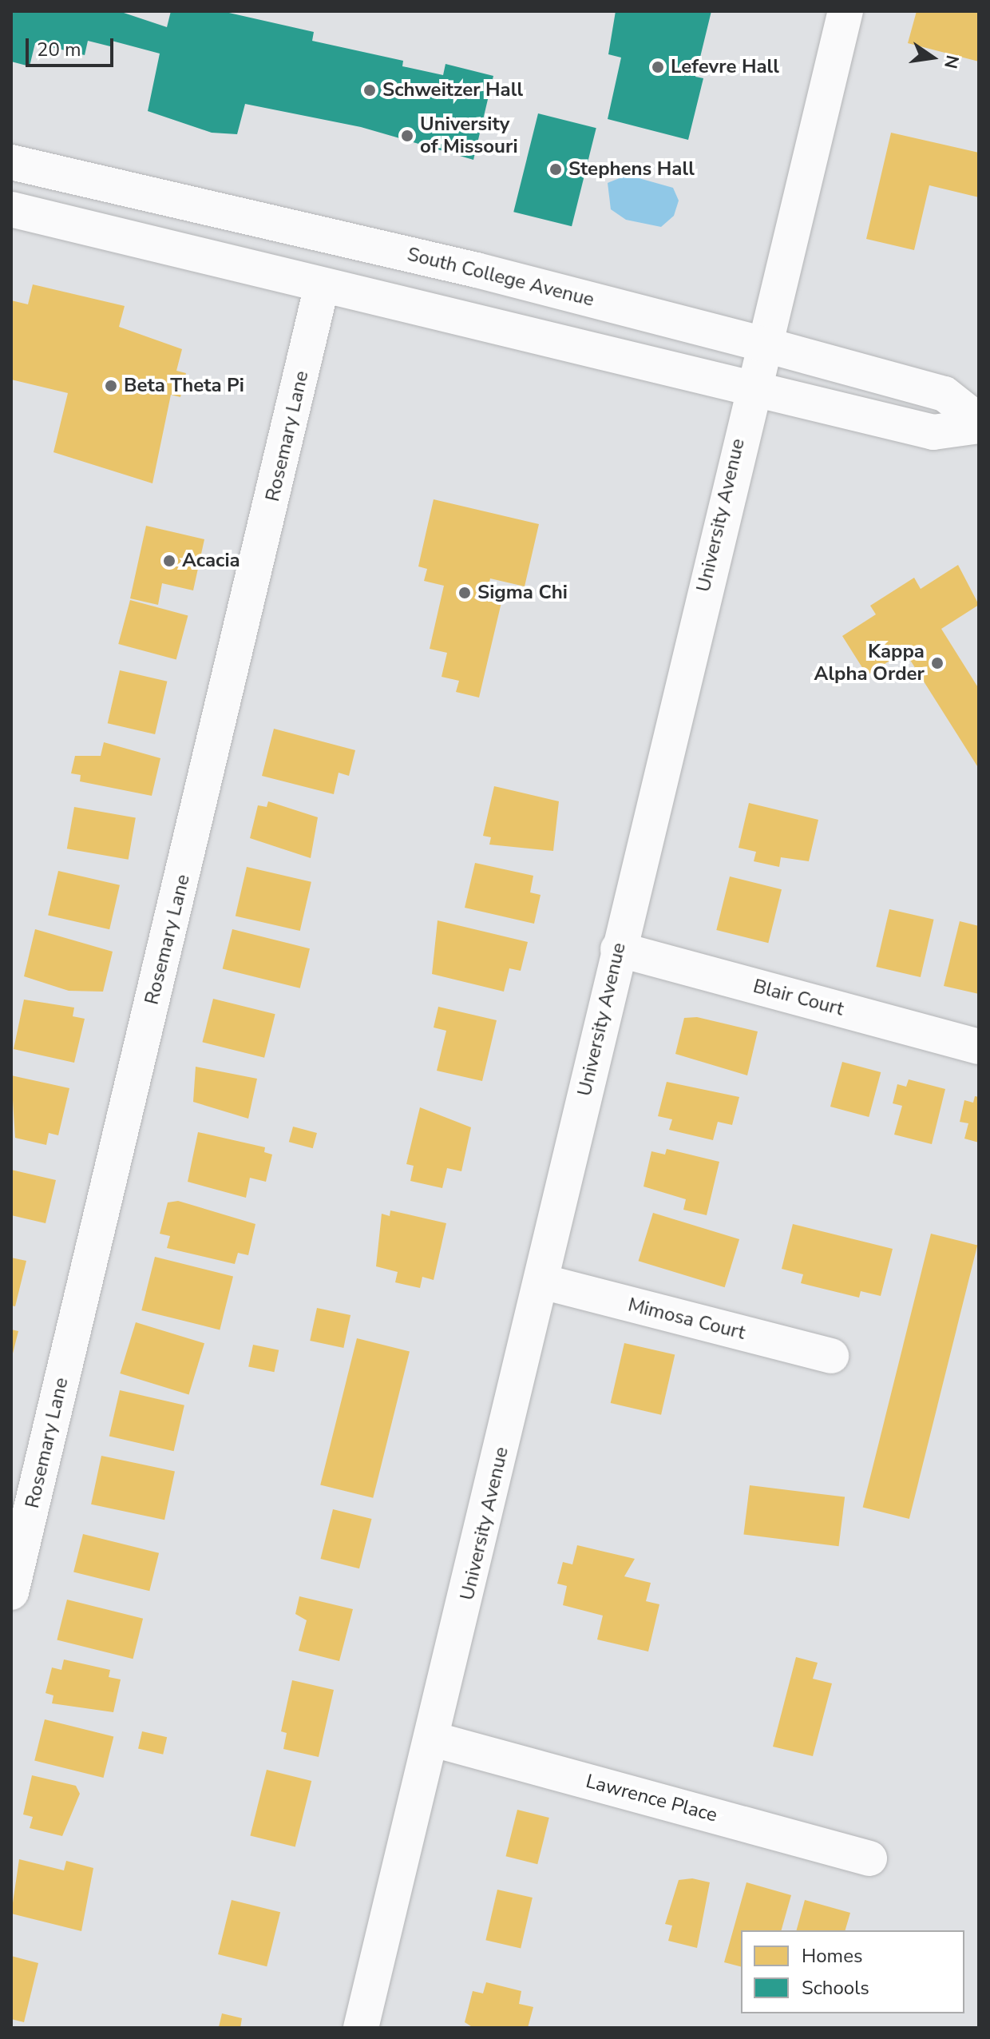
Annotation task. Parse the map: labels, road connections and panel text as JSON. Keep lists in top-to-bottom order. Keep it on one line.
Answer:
{"streets":{"street":["South College Avenue","Rosemary Lane","University Avenue","Blair Court","Mimosa Court","Lawrence Place"]},"crossings":[["South College Avenue","Rosemary Lane"],["South College Avenue","University Avenue"],["University Avenue","Blair Court"],["University Avenue","Mimosa Court"],["University Avenue","Lawrence Place"]],"places":["Lefevre Hall","Schweitzer Hall","University of Missouri","Stephens Hall","Beta Theta Pi","Acacia","Sigma Chi","Kappa Alpha Order"],"legend":["Homes","Schools"],"scale_bar":"20 m","north":"right"}
